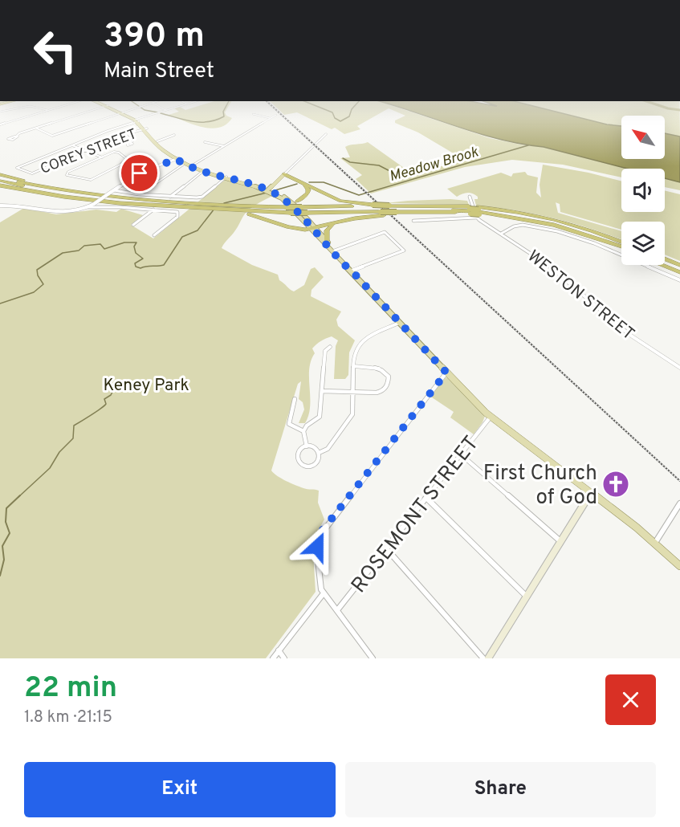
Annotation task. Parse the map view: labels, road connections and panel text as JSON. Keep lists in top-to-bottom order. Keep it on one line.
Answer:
{"streets":{"street":["COREY STREET","WESTON STREET","ROSEMONT STREET"]},"water":["Meadow Brook"],"parks":["Keney Park"],"places":{"church":["First Church of God"]},"north":"top left","page":{"turn":["390 m","Main Street"],"heading":["22 min","1.8 km · 21:15"],"buttons":["Exit","Share"]}}
